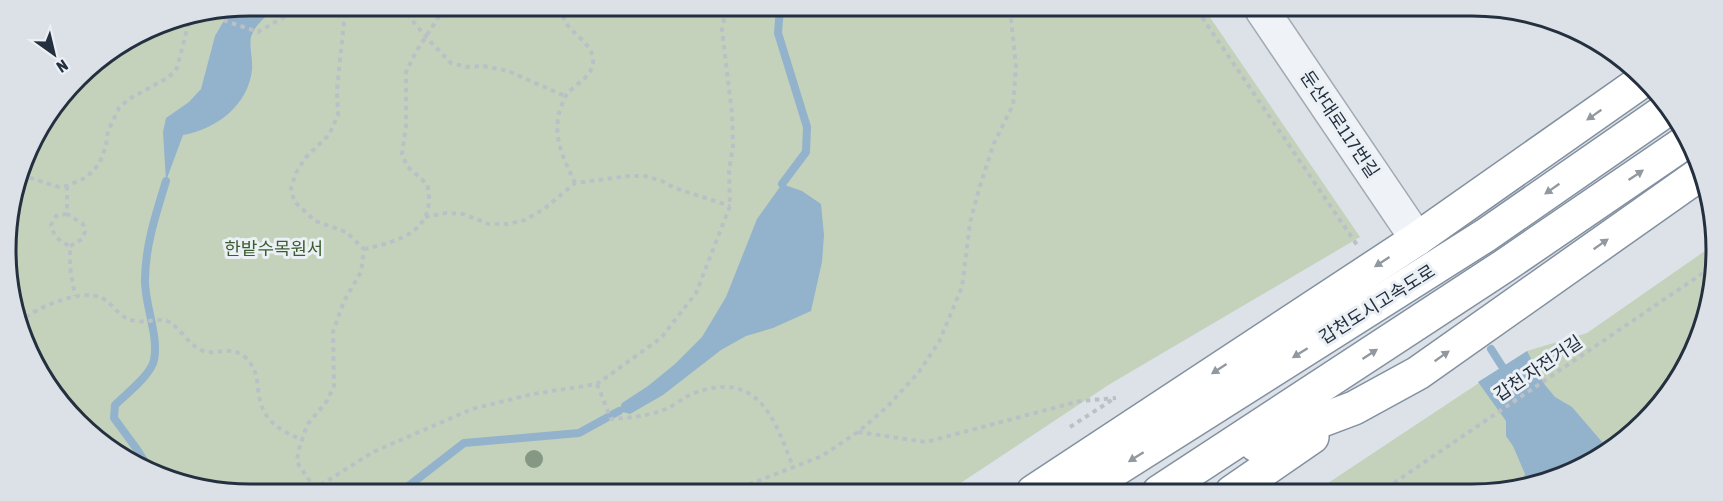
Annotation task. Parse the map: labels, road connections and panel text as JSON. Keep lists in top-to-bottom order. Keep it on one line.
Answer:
{"streets":{"highway":["갑천도시고속도로"],"street":["둔산대로117번길"],"path":["갑천 자전거길"]},"parks":["한밭수목원서"],"north":"bottom right"}
